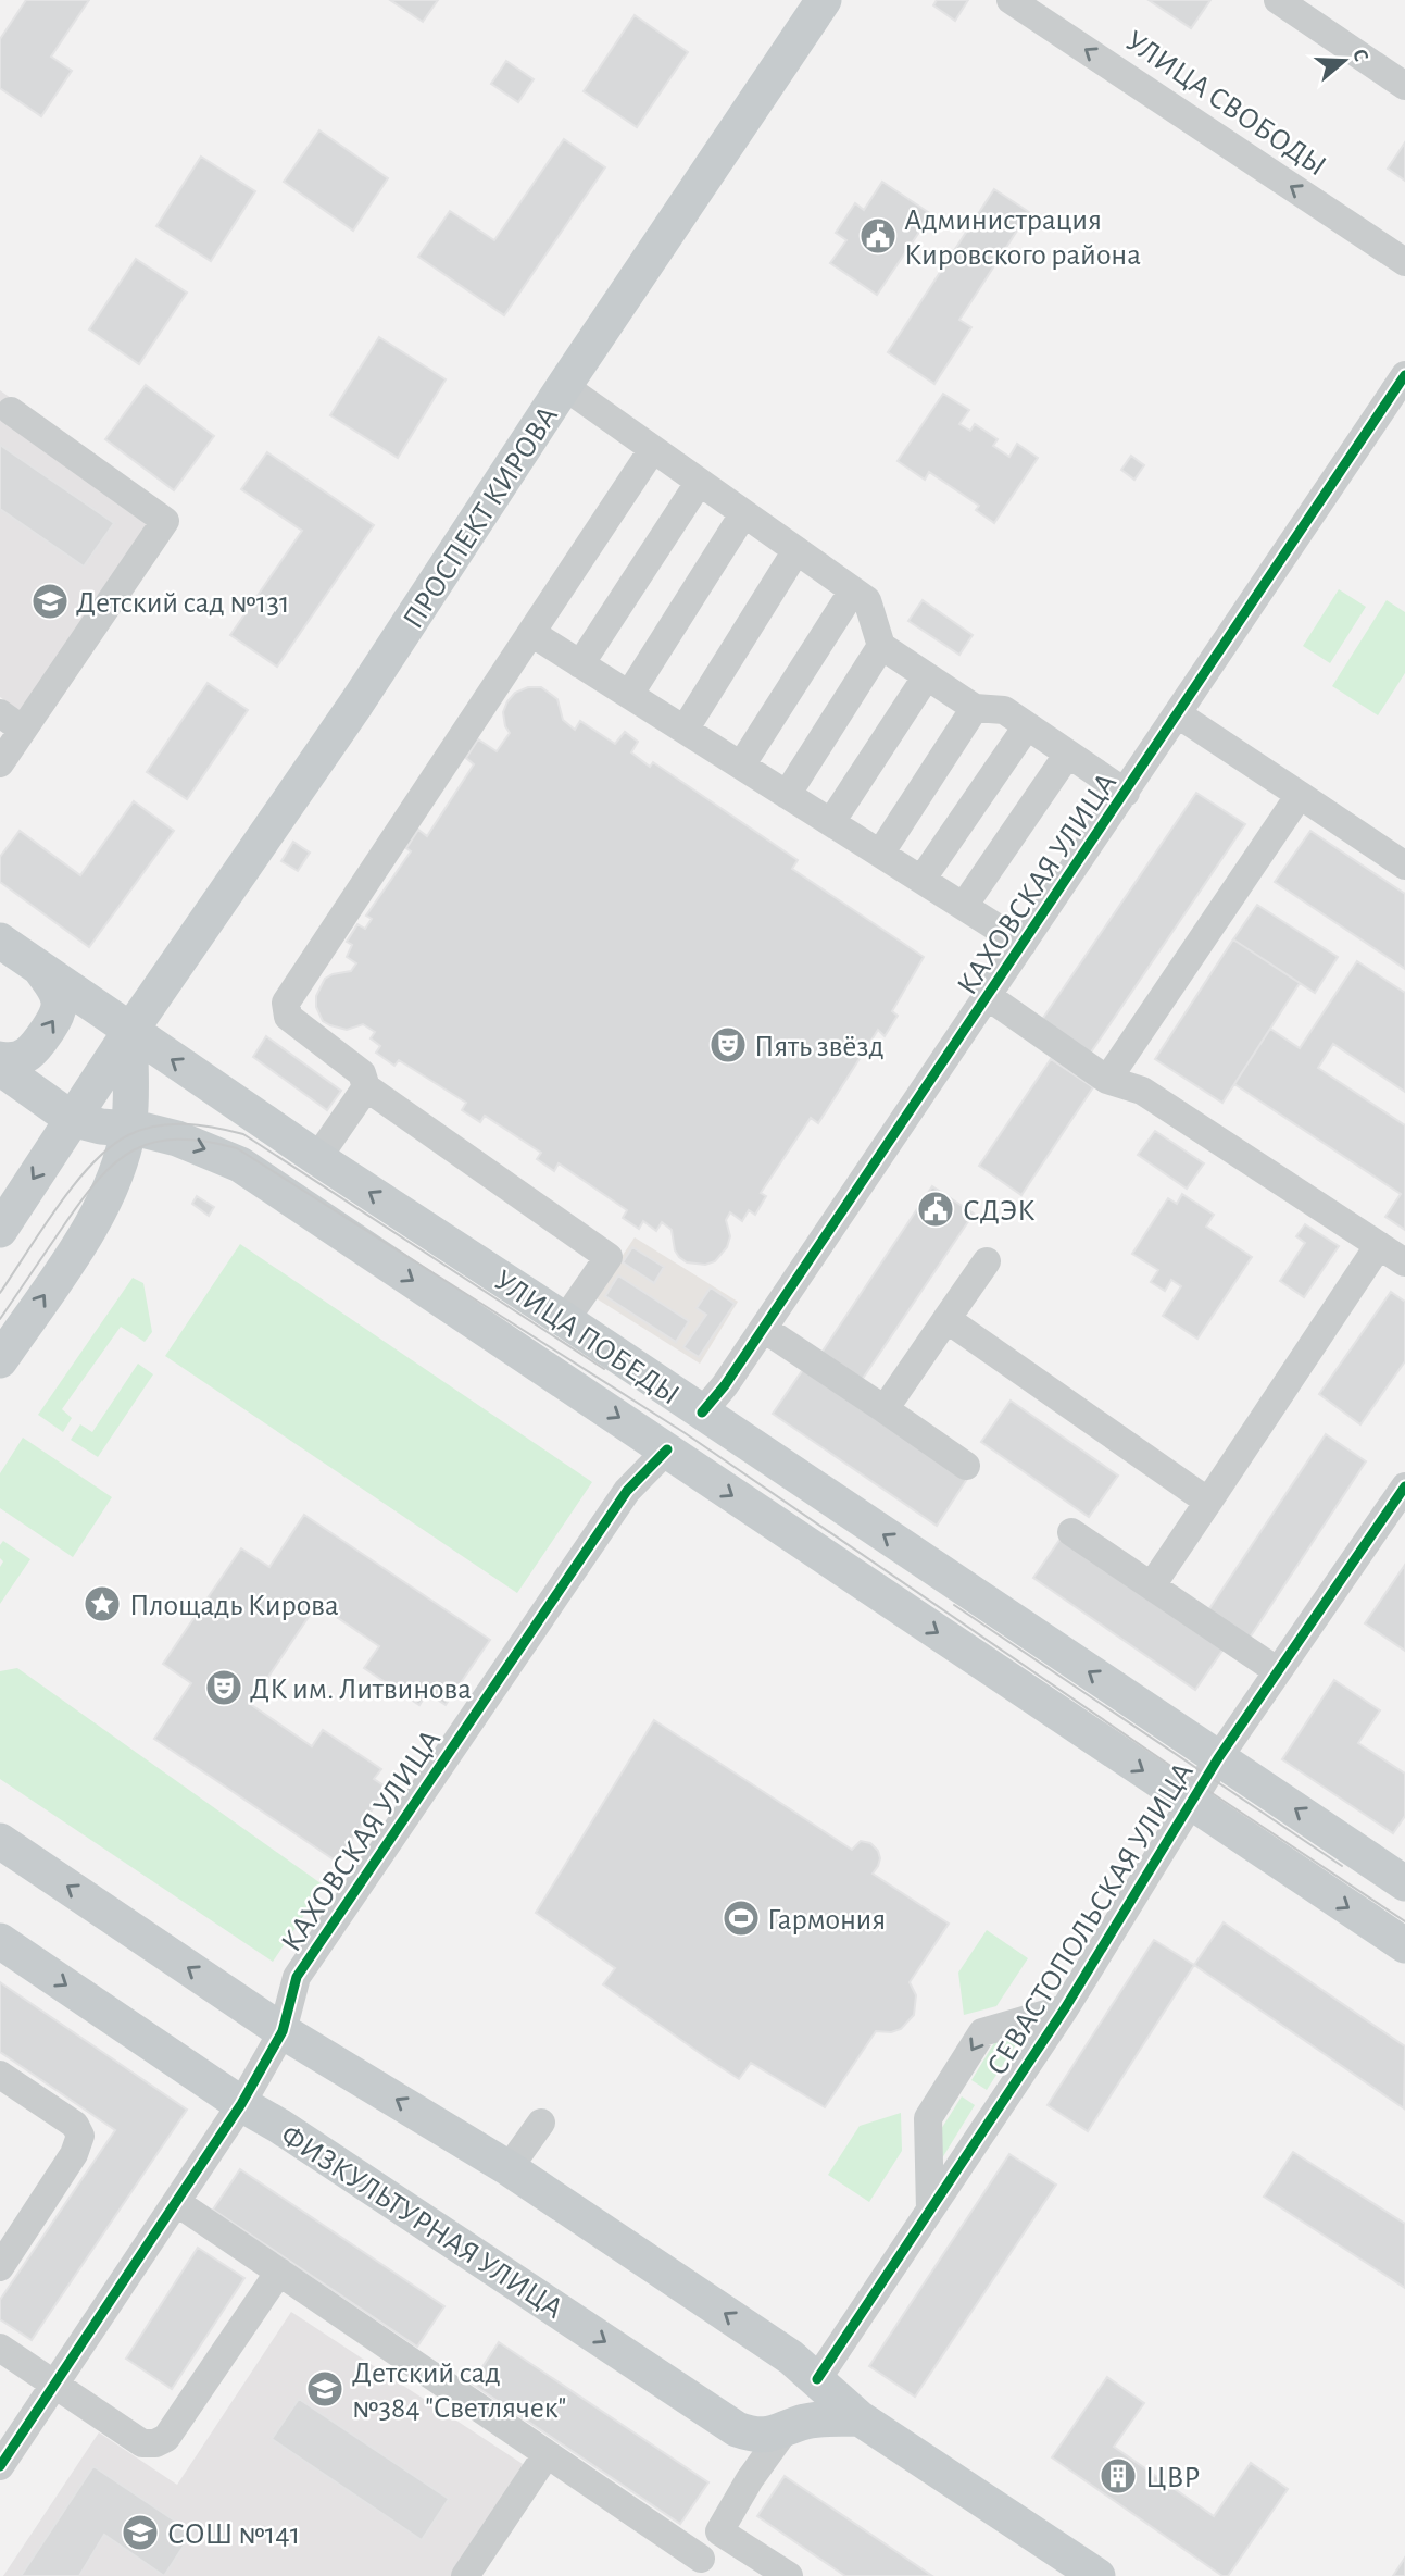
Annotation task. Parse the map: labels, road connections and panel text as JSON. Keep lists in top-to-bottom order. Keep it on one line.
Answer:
{"streets":{"main road":["ПРОСПЕКТ КИРОВА","КАХОВСКАЯ УЛИЦА","УЛИЦА ПОБЕДЫ","ФИЗКУЛЬТУРНАЯ УЛИЦА"],"street":["УЛИЦА СВОБОДЫ","СЕВАСТОПОЛЬСКАЯ УЛИЦА"]},"crossings":[["ПРОСПЕКТ КИРОВА","УЛИЦА ПОБЕДЫ"],["КАХОВСКАЯ УЛИЦА","УЛИЦА ПОБЕДЫ"],["КАХОВСКАЯ УЛИЦА","ФИЗКУЛЬТУРНАЯ УЛИЦА"],["УЛИЦА ПОБЕДЫ","СЕВАСТОПОЛЬСКАЯ УЛИЦА"]],"places":{"public building":["Администрация Кировского района","СДЭК"],"school or university":["Детский сад №131","Детский сад №384 \"Светлячек\"","СОШ №141"],"theatre":["Пять звёзд","ДК им. Литвинова"],"place":["Площадь Кирова"],"sports":["Гармония"],"building":["ЦВР"]},"north":"right"}
